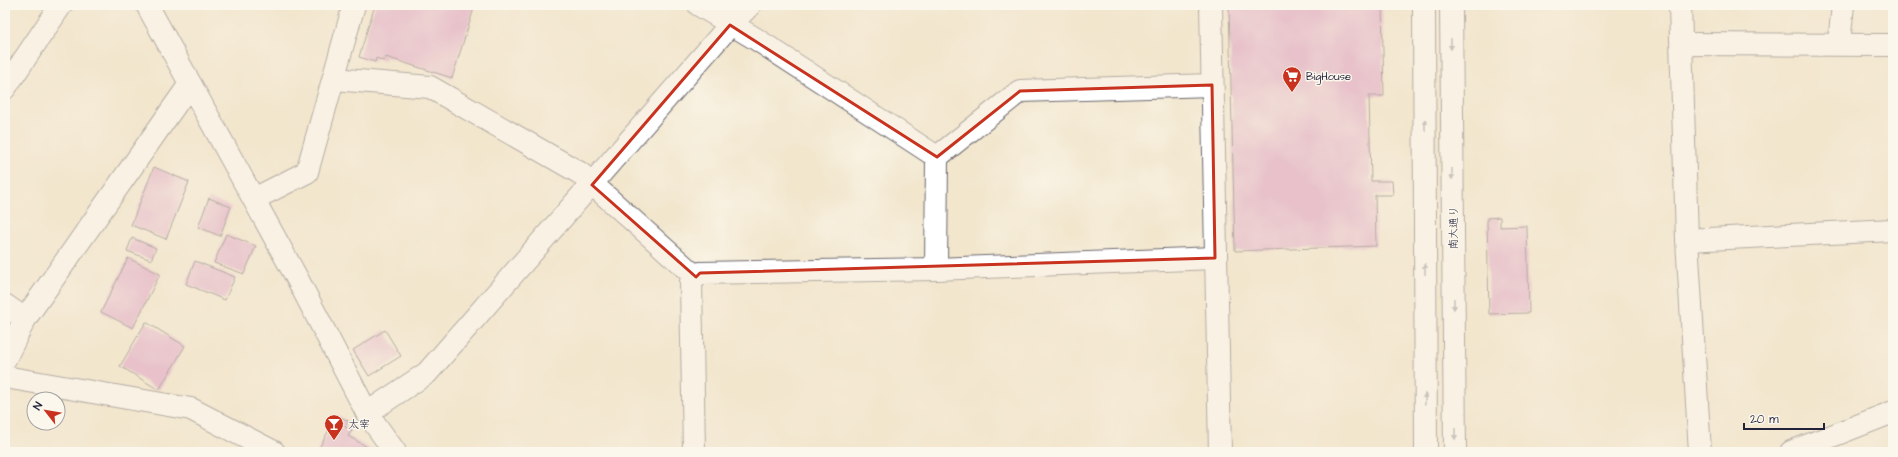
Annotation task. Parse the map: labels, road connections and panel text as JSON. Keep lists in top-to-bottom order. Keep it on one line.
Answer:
{"streets":{"street":["南大通り"]},"places":{"supermarket":["BigHouse"],"bar":["太宰"]},"scale_bar":"20 m","north":"top left"}
